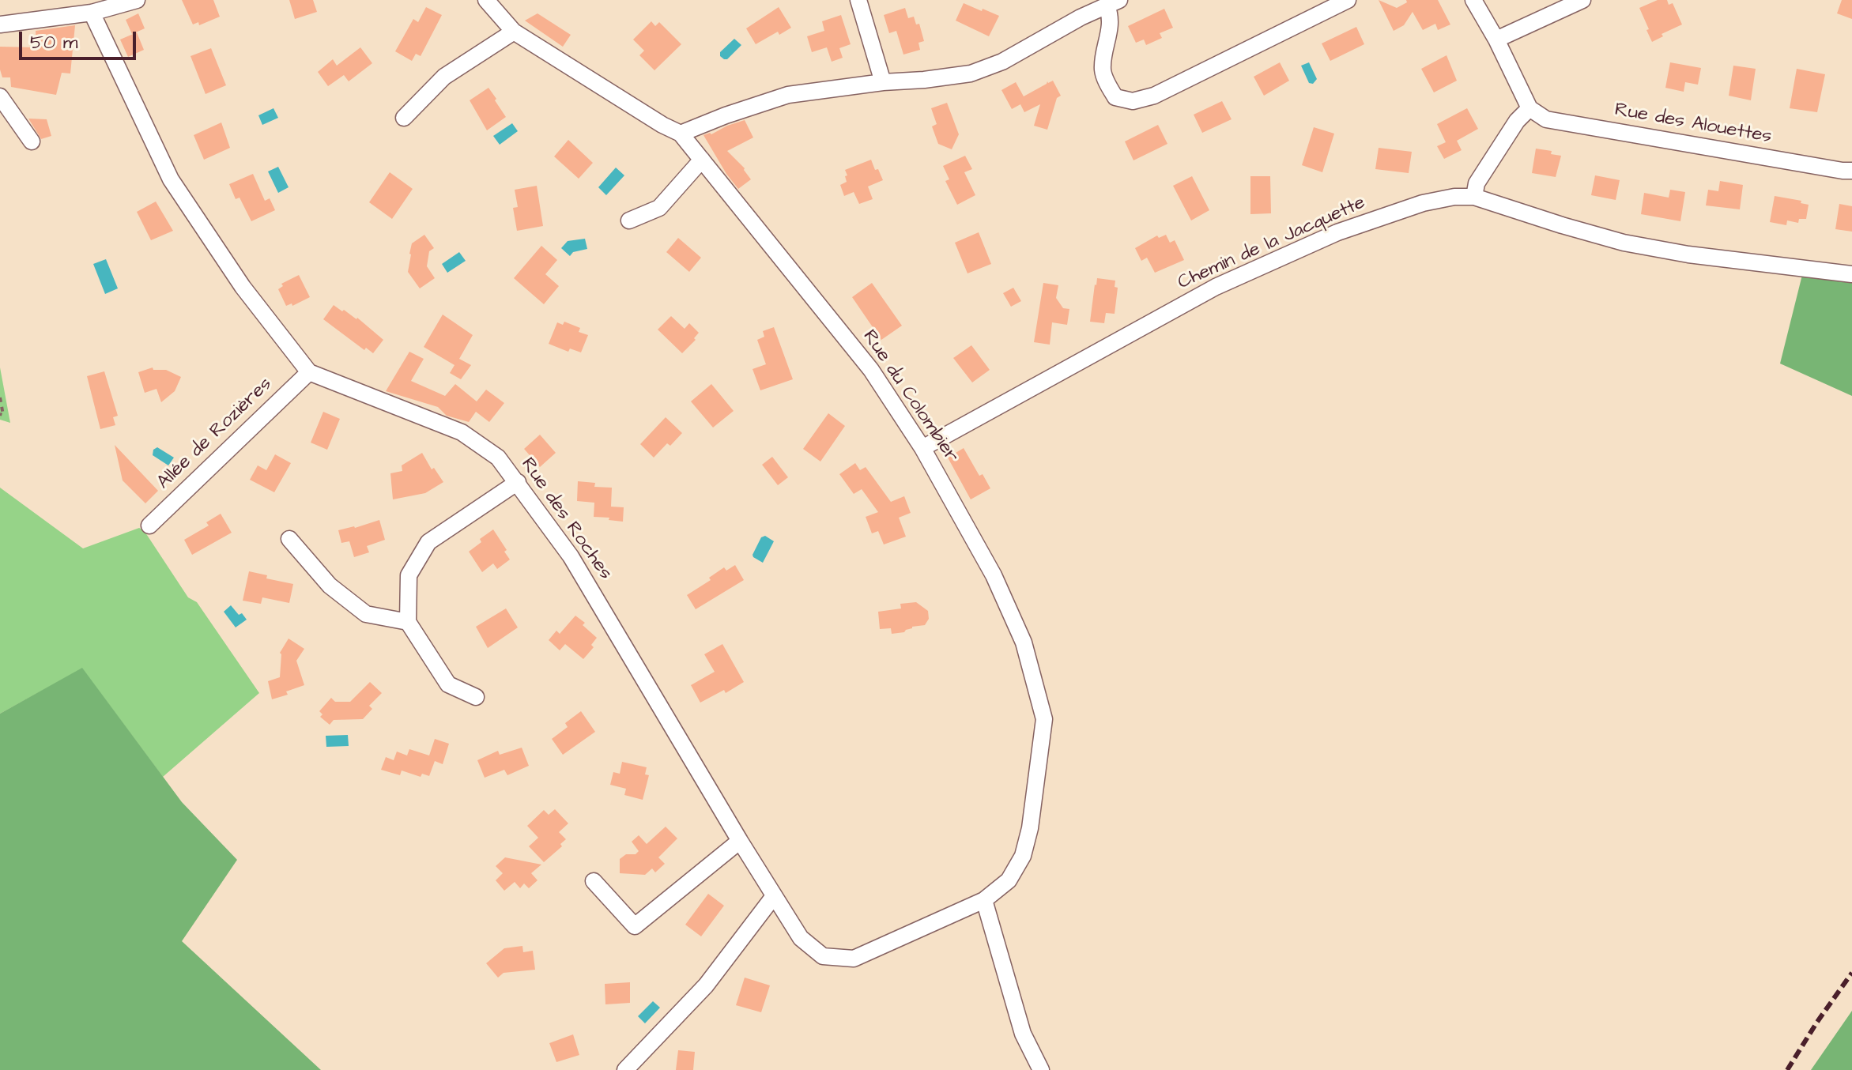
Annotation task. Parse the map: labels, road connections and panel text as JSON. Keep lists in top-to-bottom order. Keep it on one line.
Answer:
{"streets":{"street":["Rue des Alouettes","Chemin de la Jacquette","Rue du Colombier","Allée de Rozières","Rue des Roches"]},"crossings":[["Chemin de la Jacquette","Rue du Colombier"],["Rue du Colombier","Rue des Roches"],["Allée de Rozières","Rue des Roches"]],"scale_bar":"50 m"}
